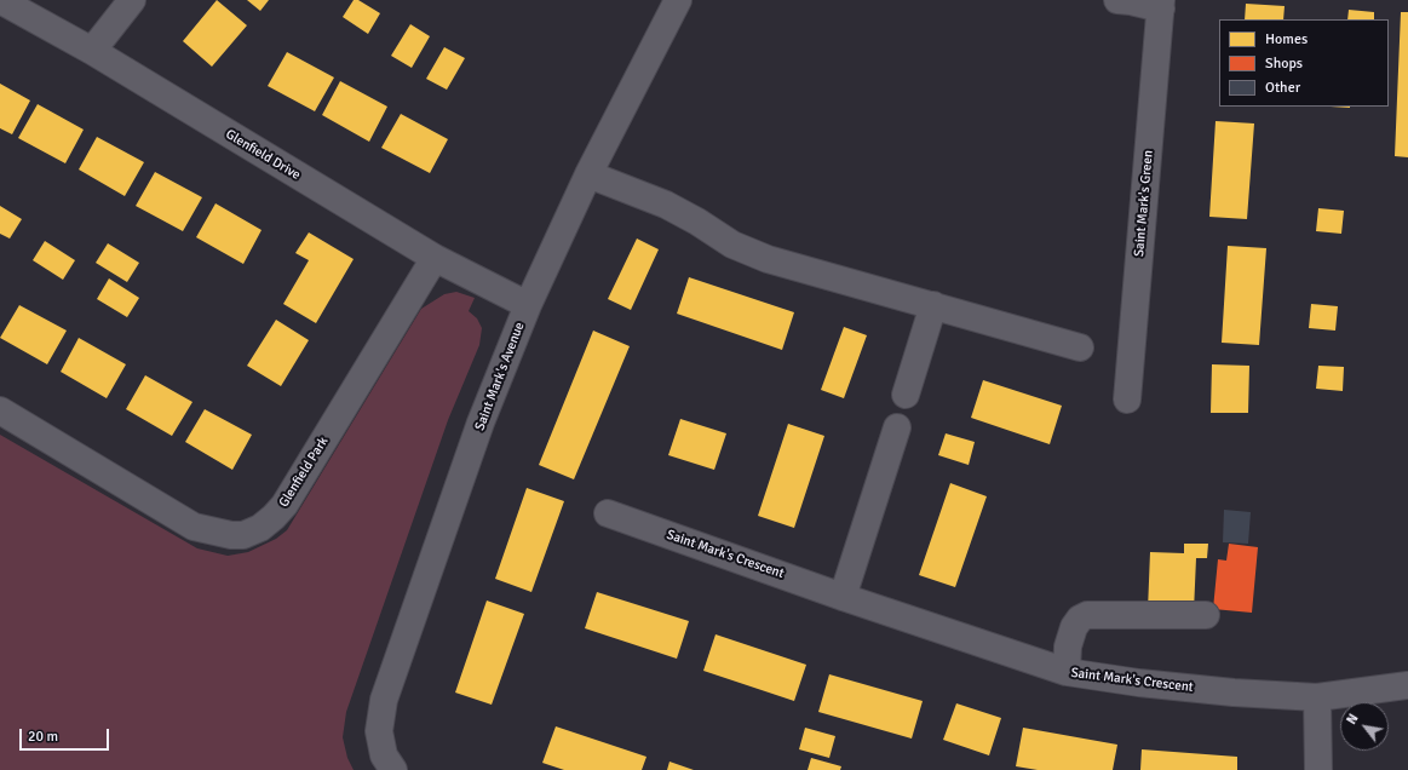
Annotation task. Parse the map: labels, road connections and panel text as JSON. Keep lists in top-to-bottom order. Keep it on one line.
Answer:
{"streets":{"street":["Glenfield Drive","Saint Mark's Green","Saint Mark's Avenue","Glenfield Park","Saint Mark's Crescent"]},"crossings":[["Glenfield Drive","Saint Mark's Avenue"],["Glenfield Drive","Glenfield Park"]],"legend":["Homes","Shops","Other"],"scale_bar":"20 m","north":"top left"}
